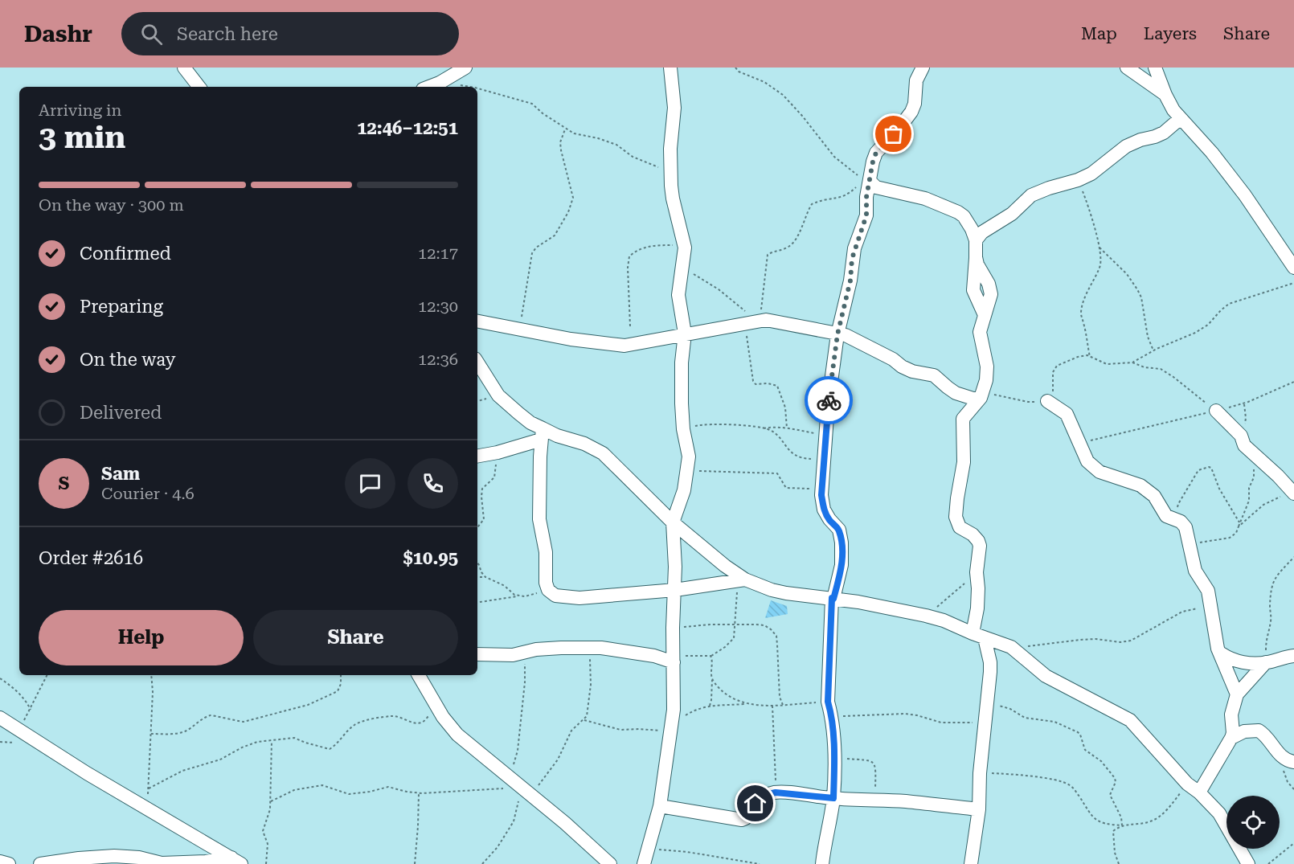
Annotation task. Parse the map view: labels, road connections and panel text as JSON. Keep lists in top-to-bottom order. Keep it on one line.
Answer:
{"page":{"header":"Dashr","search":"Search here","nav":["Map","Layers","Share"],"heading":["3 min","Arriving in","12:46–12:51"],"panel":["Sam","Courier · 4.6","Order #2616","$10.95"],"bar":"On the way · 300 m","list":[["Confirmed","12:17"],["Preparing","12:30"],["On the way","12:36"],"Delivered"],"round":"S","buttons":["Help","Share"]}}
